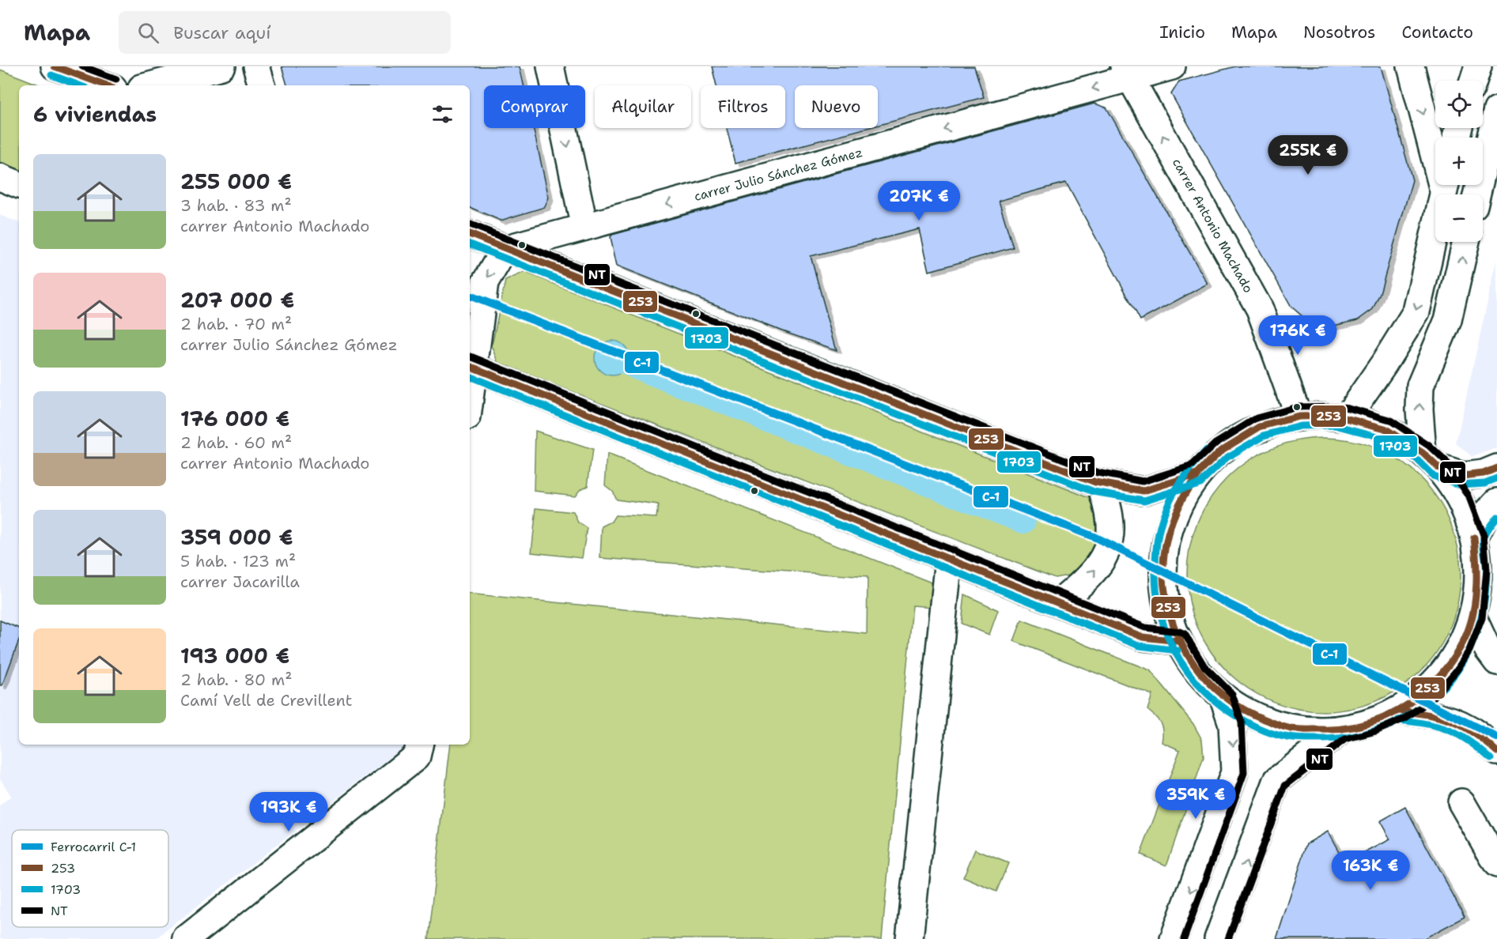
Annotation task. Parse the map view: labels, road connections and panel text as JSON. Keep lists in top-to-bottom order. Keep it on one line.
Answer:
{"streets":{"main road":["carrer Julio Sánchez Gómez","carrer Antonio Machado"]},"crossings":[["carrer Julio Sánchez Gómez","carrer Antonio Machado"]],"one_way":["carrer Julio Sánchez Gómez","carrer Antonio Machado"],"lines":["transit line 253","transit line NT","transit line 1703","rail line C-1"],"legend":["Ferrocarril C-1","253","1703","NT"],"page":{"header":"Mapa","search":"Buscar aquí","nav":["Inicio","Mapa","Nosotros","Contacto"],"map_buttons":["+","−"],"chip":["Comprar","Alquilar","Filtros","Nuevo"],"heading":"6 viviendas","price":["255K €","207K €","176K €","359K €","193K €","163K €"],"list":[{"name":"255 000 €","note":"3 hab. · 83 m² · carrer Antonio Machado"},{"name":"207 000 €","note":"2 hab. · 70 m² · carrer Julio Sánchez Gómez"},{"name":"176 000 €","note":"2 hab. · 60 m² · carrer Antonio Machado"},{"name":"359 000 €","note":"5 hab. · 123 m² · carrer Jacarilla"},{"name":"193 000 €","note":"2 hab. · 80 m² · Camí Vell de Crevillent"}]}}
